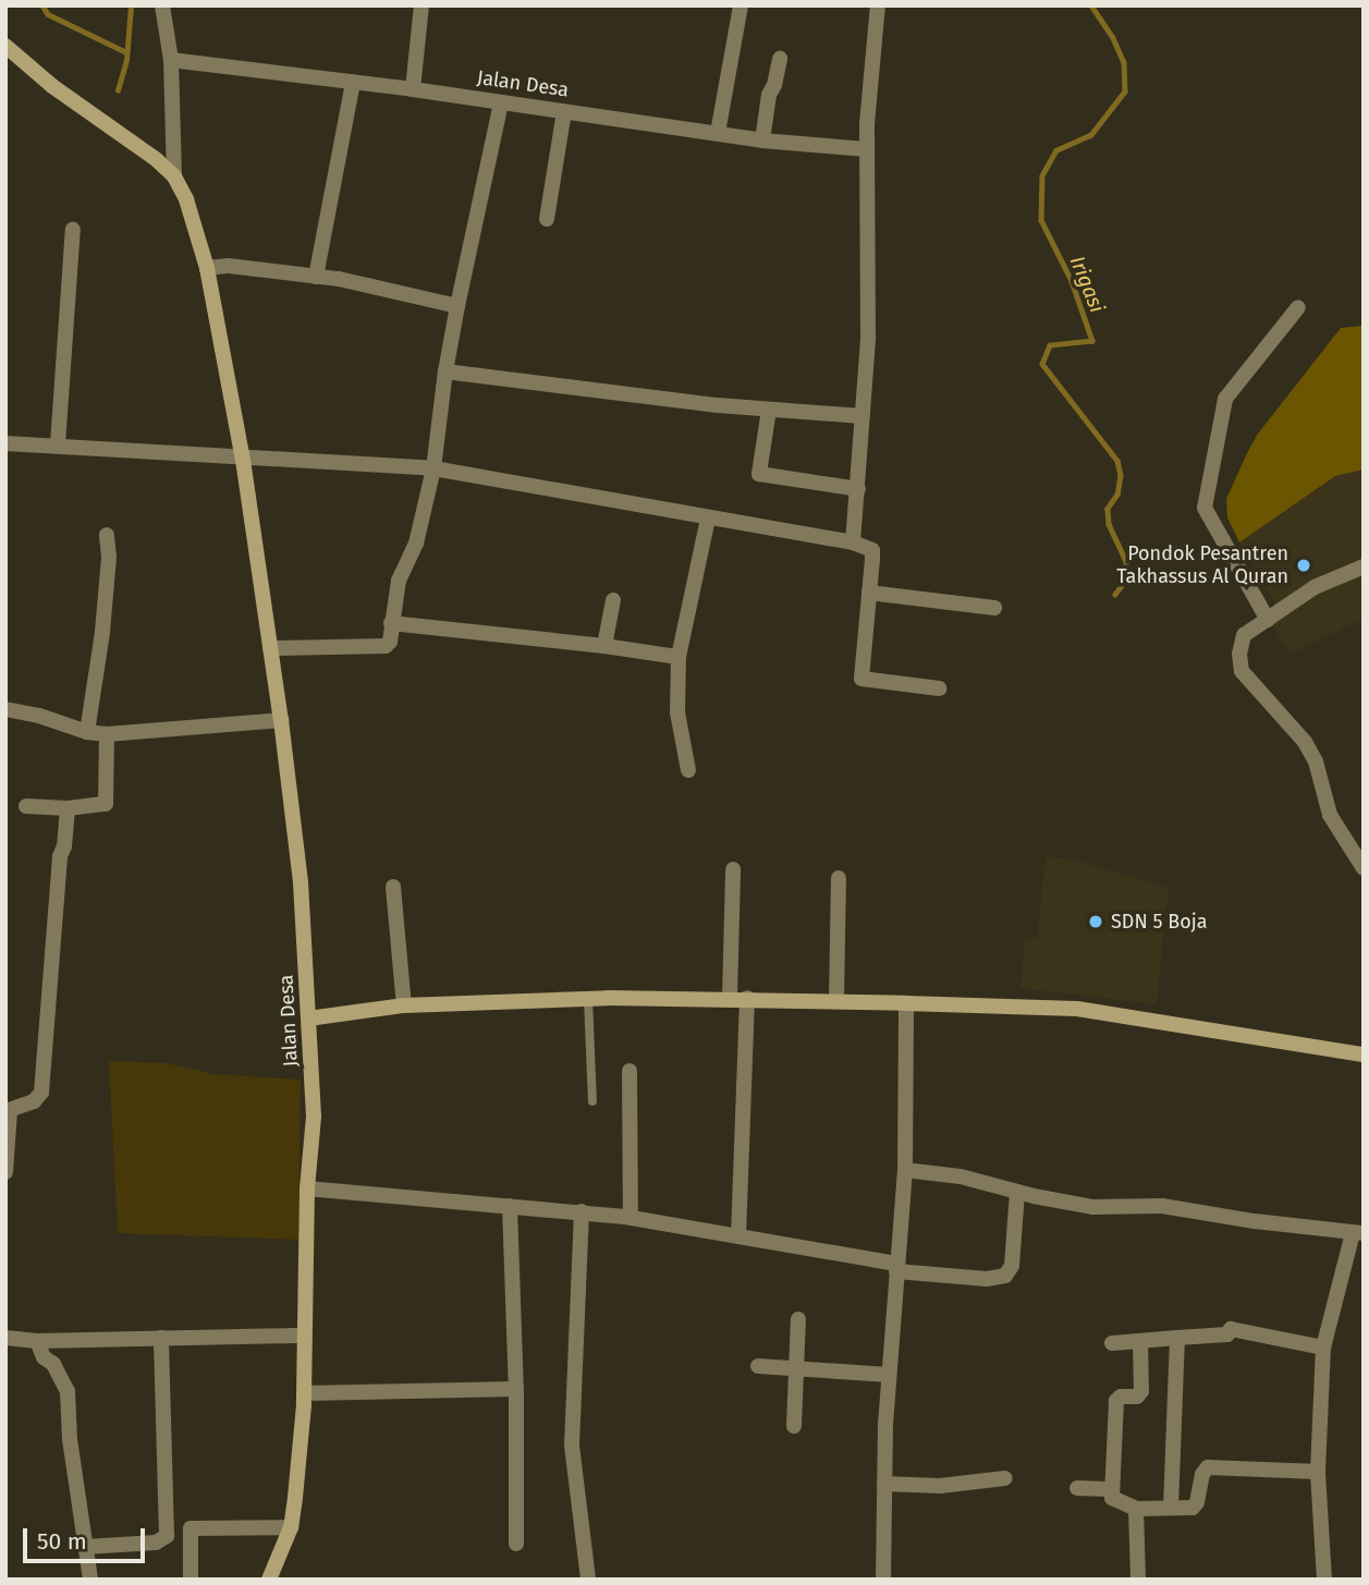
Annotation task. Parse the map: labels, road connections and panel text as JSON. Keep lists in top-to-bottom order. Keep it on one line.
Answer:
{"streets":{"street":["Jalan Desa"]},"water":["Irigasi"],"places":["Pondok Pesantren Takhassus Al Quran","SDN 5 Boja"],"scale_bar":"50 m"}
